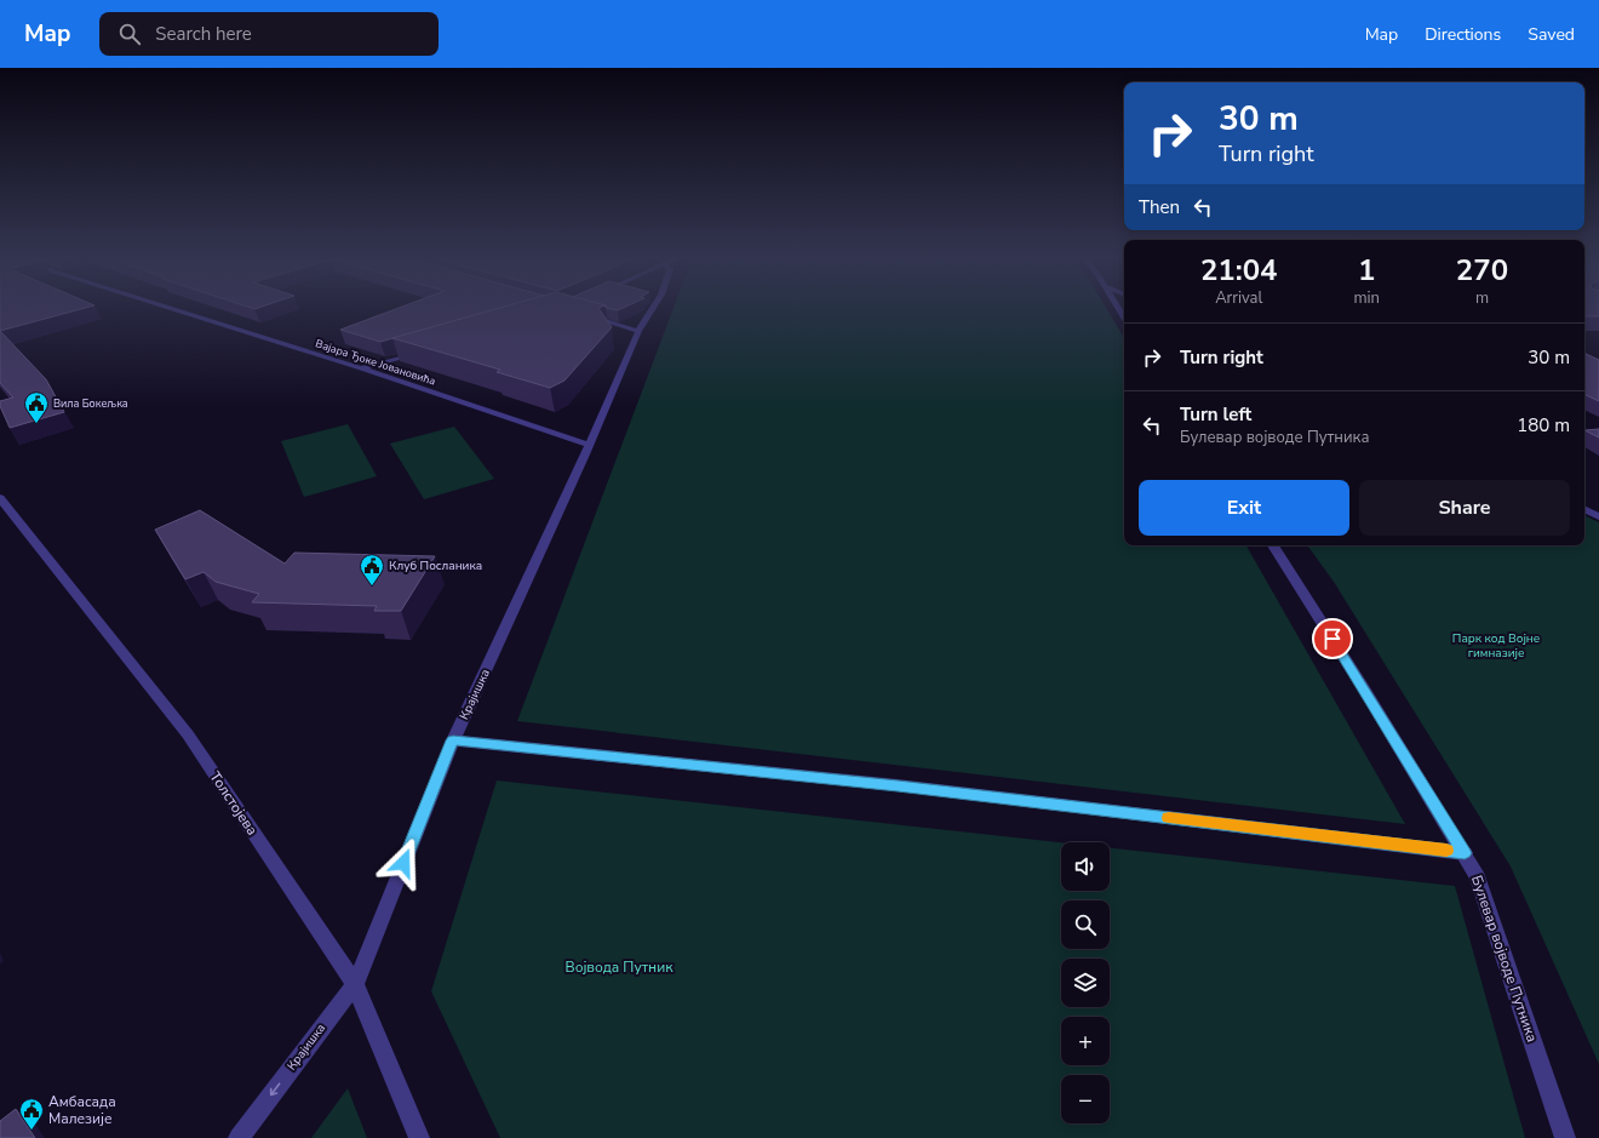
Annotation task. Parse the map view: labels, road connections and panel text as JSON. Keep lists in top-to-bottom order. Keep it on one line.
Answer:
{"streets":{"street":["Вајара Ђоке Јовановића","Крајишка","Толстојева","Булевар војводе Путника"]},"crossings":[["Вајара Ђоке Јовановића","Крајишка"],["Крајишка","Толстојева"]],"parks":["Парк код Војне гимназије","Војвода Путник"],"places":{"public building":["Вила Бокељка","Клуб Посланика","Амбасада Малезије"]},"page":{"header":"Map","search":"Search here","nav":["Map","Directions","Saved"],"turn":["30 m","Turn right"],"then":"Then","eta":["21:04","Arrival","1","min","270","m"],"list":[{"name":"Turn right","value":"30 m"},{"name":"Turn left","note":"Булевар војводе Путника","value":"180 m"}],"buttons":["Exit","Share"],"map_buttons":["+","−"]}}
